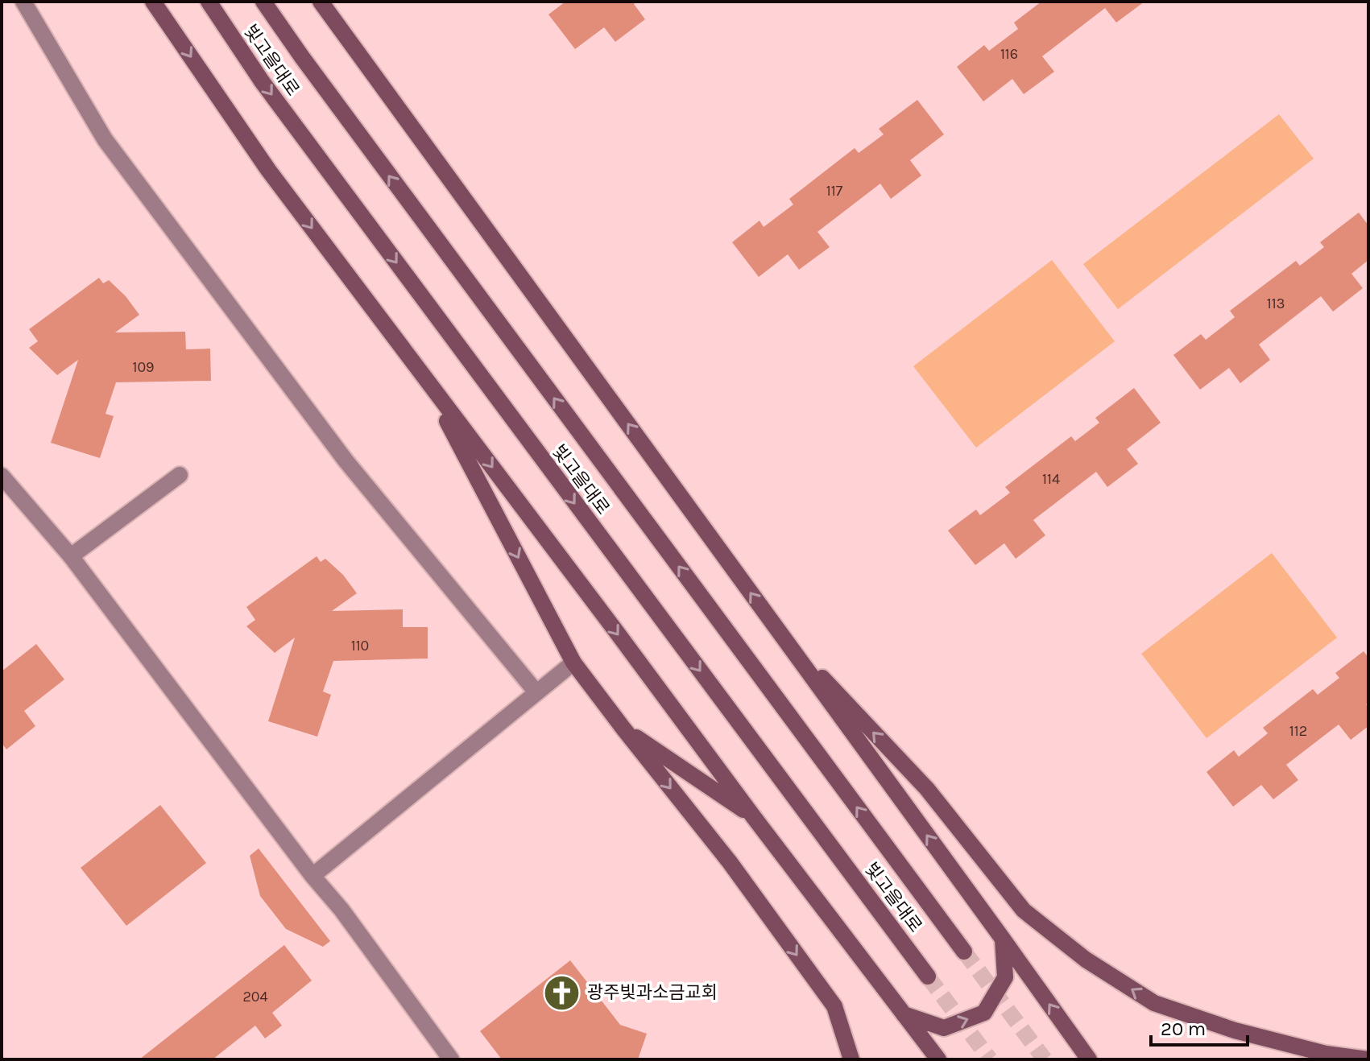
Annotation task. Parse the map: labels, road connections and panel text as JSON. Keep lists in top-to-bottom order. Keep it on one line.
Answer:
{"streets":{"main road":["빛고을대로"]},"places":{"church":["광주빛과소금교회"]},"house_numbers":["116","117","113","109","114","110","112","204"],"scale_bar":"20 m"}
